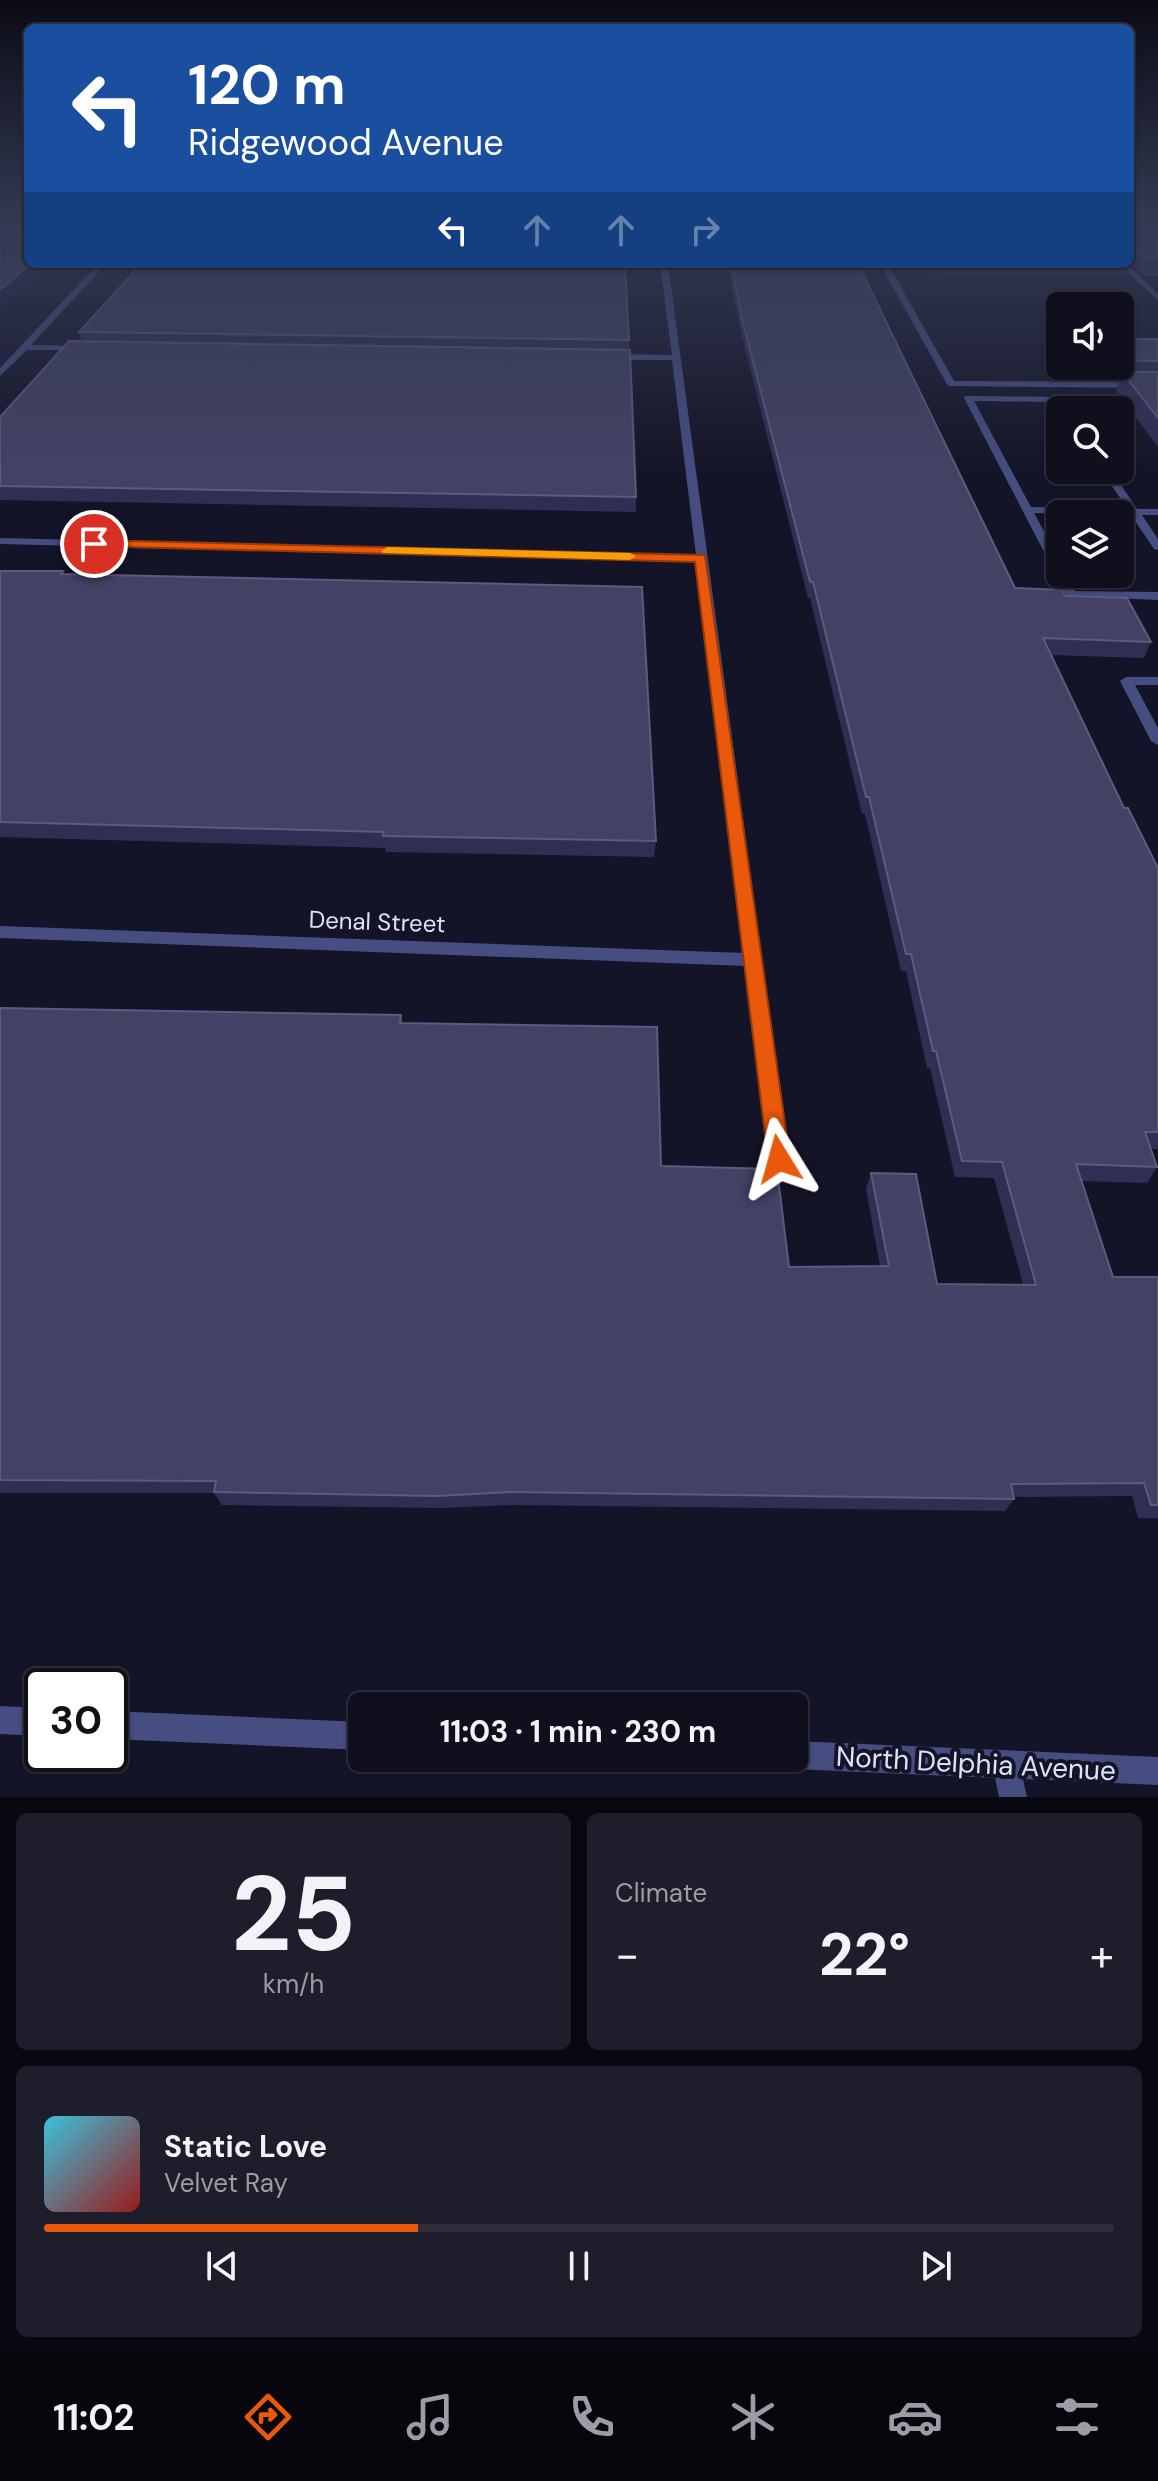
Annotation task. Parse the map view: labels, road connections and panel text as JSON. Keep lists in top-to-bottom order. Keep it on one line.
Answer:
{"streets":{"street":["Denal Street","North Delphia Avenue"]},"page":{"turn":["120 m","Ridgewood Avenue"],"limit":"30","trip":"11:03 · 1 min · 230 m","tile":[["25","km/h"],"Climate"],"heat":["−","22°","+"],"song":["Static Love","Velvet Ray"],"tabs":"11:02"}}
